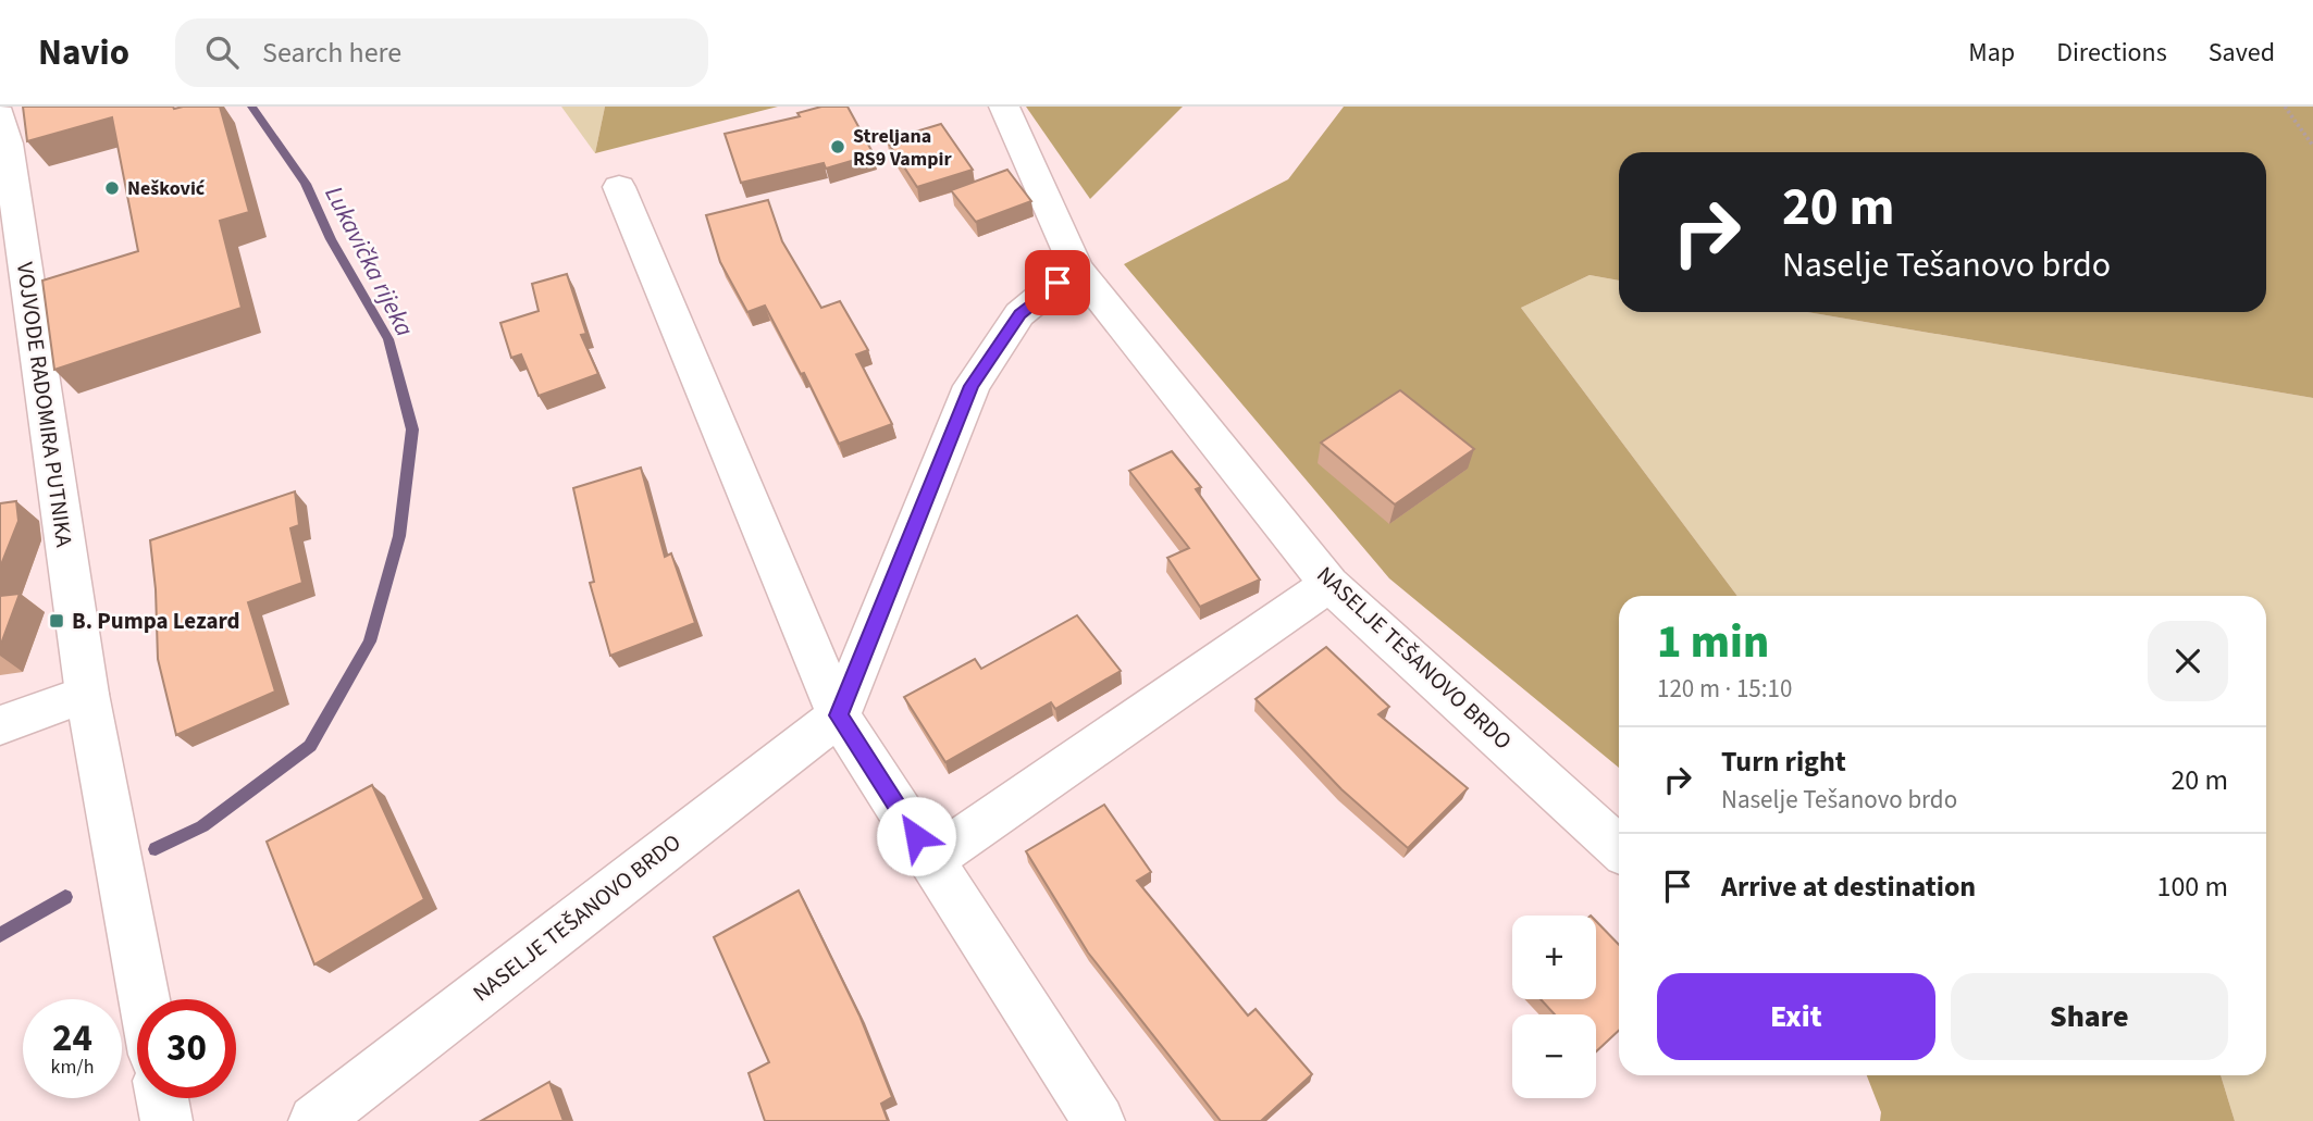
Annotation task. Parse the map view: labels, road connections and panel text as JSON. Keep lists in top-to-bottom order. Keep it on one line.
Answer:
{"streets":{"street":["VOJVODE RADOMIRA PUTNIKA","NASELJE TEŠANOVO BRDO"]},"water":["Lukavička rijeka"],"places":{"other":["Streljana RS9 Vampir","Nešković"],"transit":["B. Pumpa Lezard"]},"page":{"header":"Navio","search":"Search here","nav":["Map","Directions","Saved"],"turn":["20 m","Naselje Tešanovo brdo"],"heading":["1 min","120 m · 15:10"],"list":[{"name":"Turn right","note":"Naselje Tešanovo brdo","value":"20 m"},{"name":"Arrive at destination","value":"100 m"}],"map_buttons":["+","−"],"buttons":["Exit","Share"],"speed":"24 km/h","limit":"30"}}
